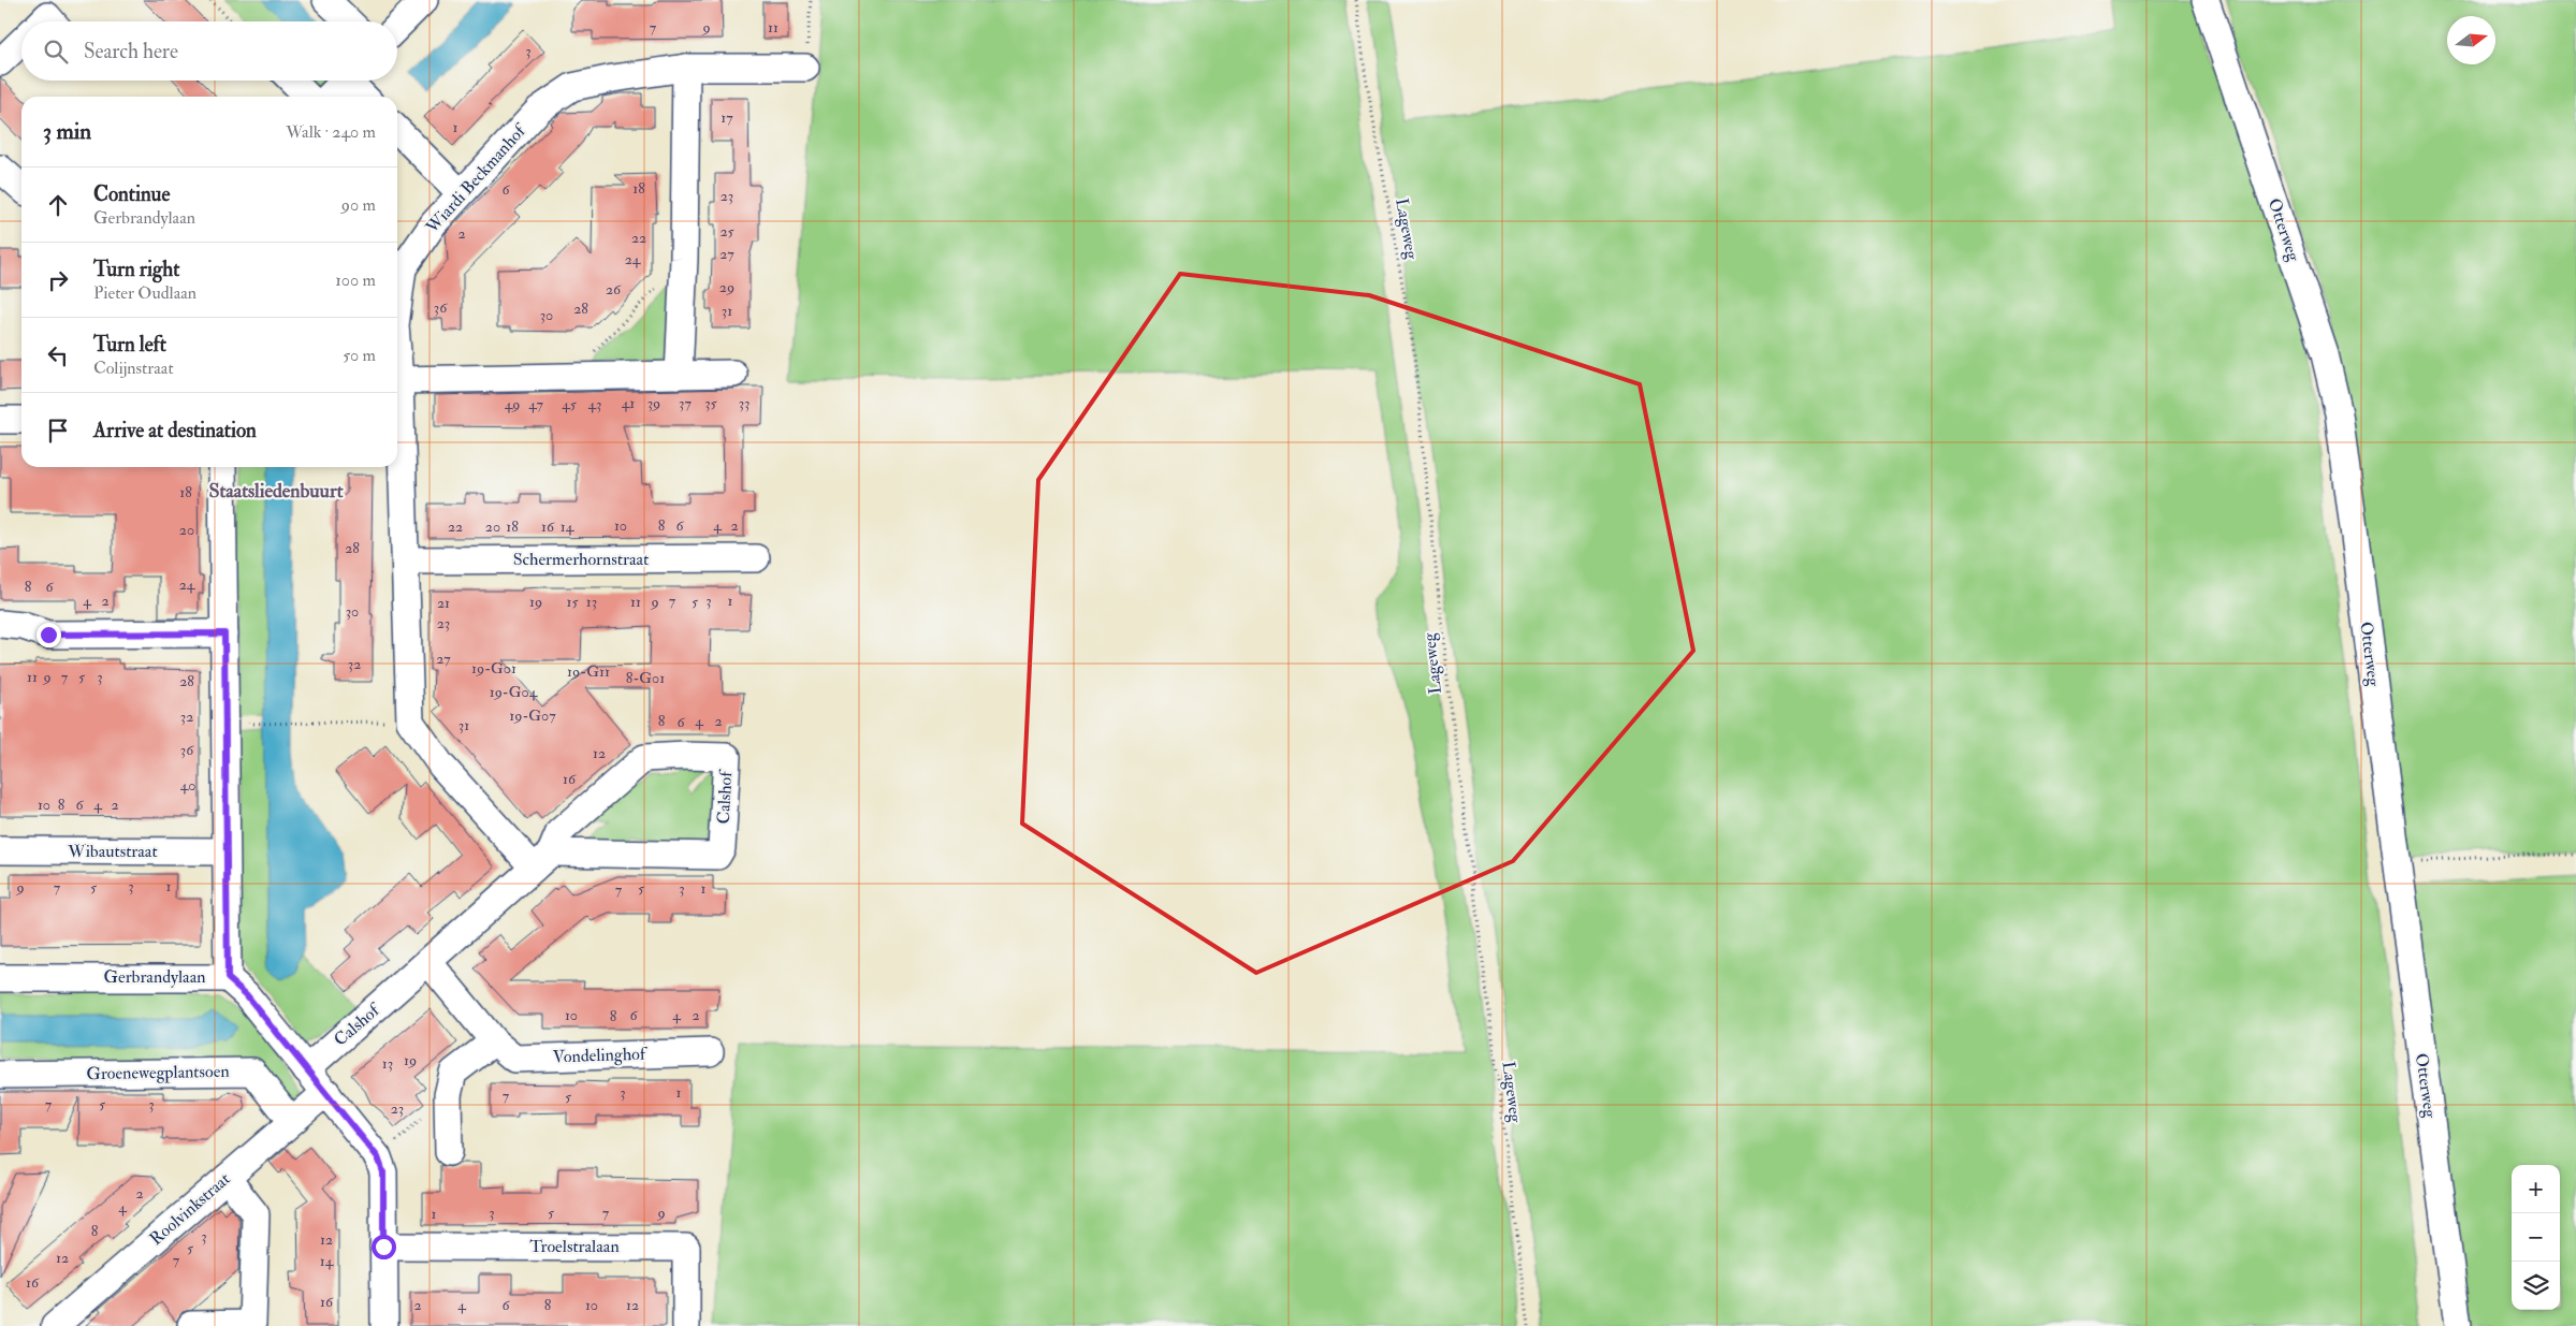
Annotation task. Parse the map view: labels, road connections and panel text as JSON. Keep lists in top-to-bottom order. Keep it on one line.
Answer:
{"streets":{"street":["Wiardi Beckmanhof","Otterweg","Schermerhornstraat","Calshof","Wibautstraat","Gerbrandylaan","Vondelinghof","Groenewegplantsoen","Roolvinkstraat","Troelstralaan"],"path":["Lageweg"]},"crossings":[["Calshof","Gerbrandylaan"],["Calshof","Vondelinghof"],["Gerbrandylaan","Roolvinkstraat"],["Gerbrandylaan","Troelstralaan"],["Groenewegplantsoen","Roolvinkstraat"]],"districts":["Staatsliedenbuurt"],"house_numbers":["7","9","11","3","17","1","18","6","23","25","2","22","27","24","29","26","36","28","31","30","41","39","37","35","33","49","47","45","43","18","10","8","6","4","2","22","20","18","16","14","20","28","24","8","6","4","2","7","3","1","19","15","13","11","9","5","21","30","23","27","32","19-G01","19-G11","11","9","7","5","3","8-G01","28","19-G04","19-G07","32","8","4","2","6","31","36","12","16","40","10","8","6","4","2","3","1","9","7","5","5","3","1","7","10","6","4","2","8","19","13","3","1","7","5","7","5","3","23","2","4","3","5","7","9","1","8","3","12","5","12","7","14","16","16","2","4","6","8","10","12"],"north":"right","page":{"search":"Search here","heading":["3 min","Walk · 240 m"],"list":[["Continue","Gerbrandylaan","90 m"],["Turn right","Pieter Oudlaan","100 m"],["Turn left","Colijnstraat","50 m"],"Arrive at destination"],"map_buttons":["+","−"]}}
